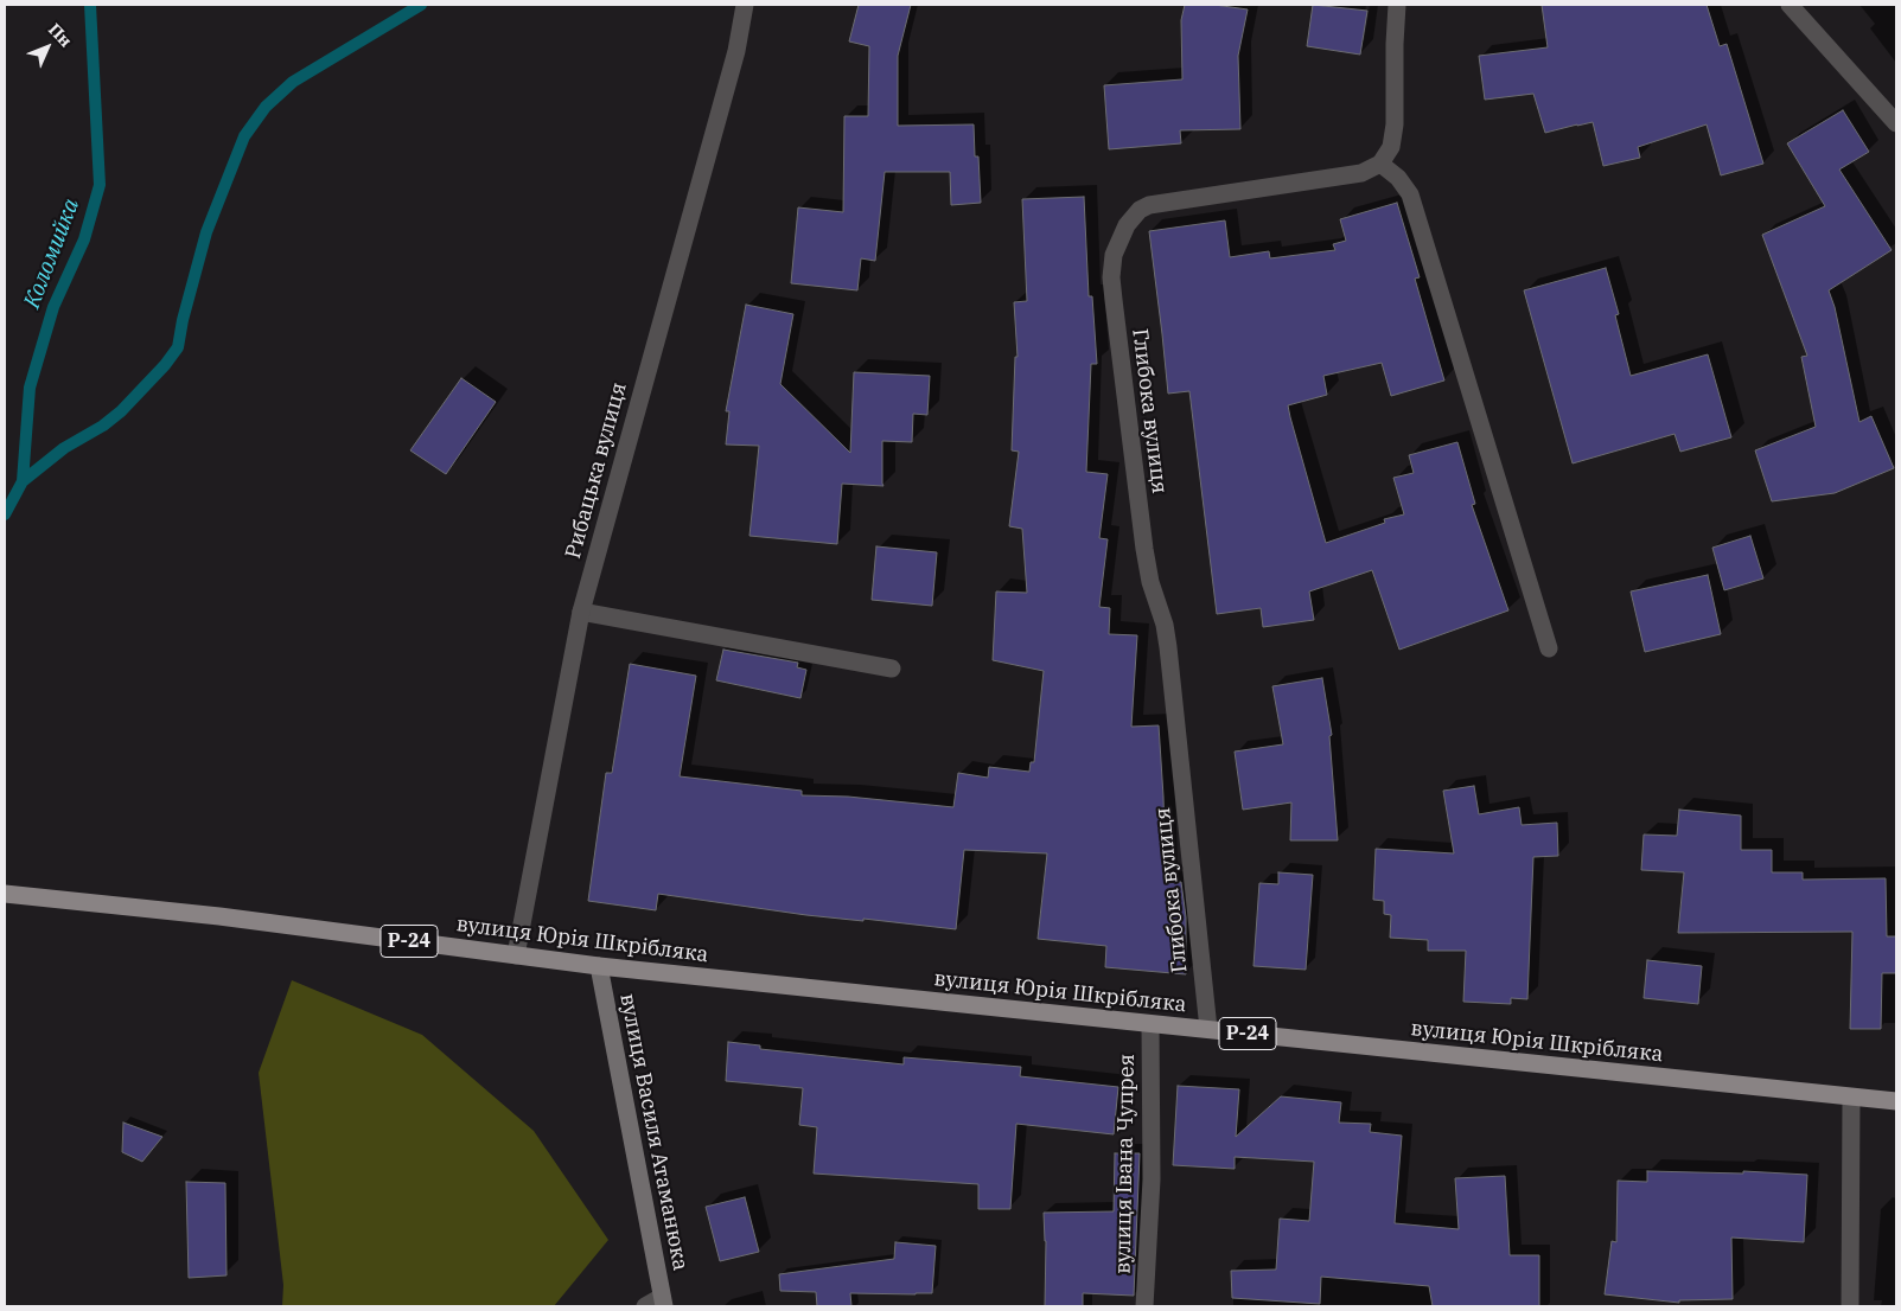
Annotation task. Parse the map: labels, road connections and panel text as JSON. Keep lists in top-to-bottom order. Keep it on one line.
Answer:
{"streets":{"main road":["вулиця Юрія Шкрібляка","Р-24"],"street":["Глибока вулиця","Рибацька вулиця","вулиця Василя Атаманюка","вулиця Івана Чупрея"]},"crossings":[["Глибока вулиця","вулиця Юрія Шкрібляка"],["Рибацька вулиця","вулиця Юрія Шкрібляка"],["вулиця Юрія Шкрібляка","вулиця Василя Атаманюка"],["вулиця Юрія Шкрібляка","вулиця Івана Чупрея"]],"water":["Коломийка"],"north":"top right"}
